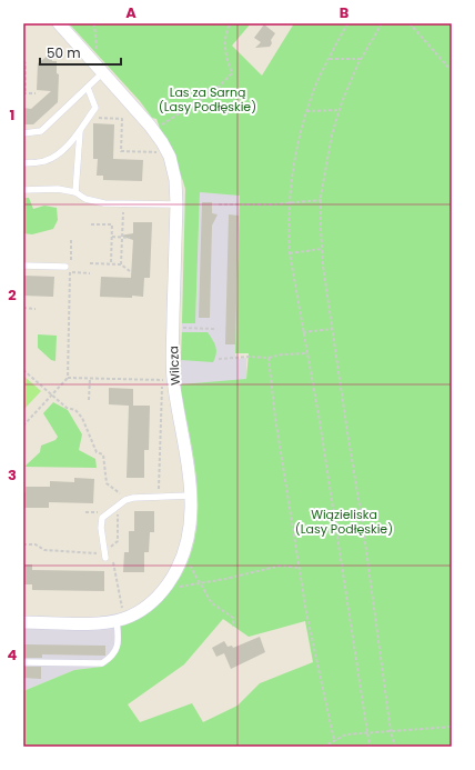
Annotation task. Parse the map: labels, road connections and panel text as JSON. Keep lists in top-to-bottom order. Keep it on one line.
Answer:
{"streets":{"street":["Wilcza"]},"parks":["Las za Sarną (Lasy Podłęskie)","Wiązieliska (Lasy Podłęskie)"],"scale_bar":"50 m","grid":{"columns":["A","B"],"rows":["1","2","3","4"]}}
